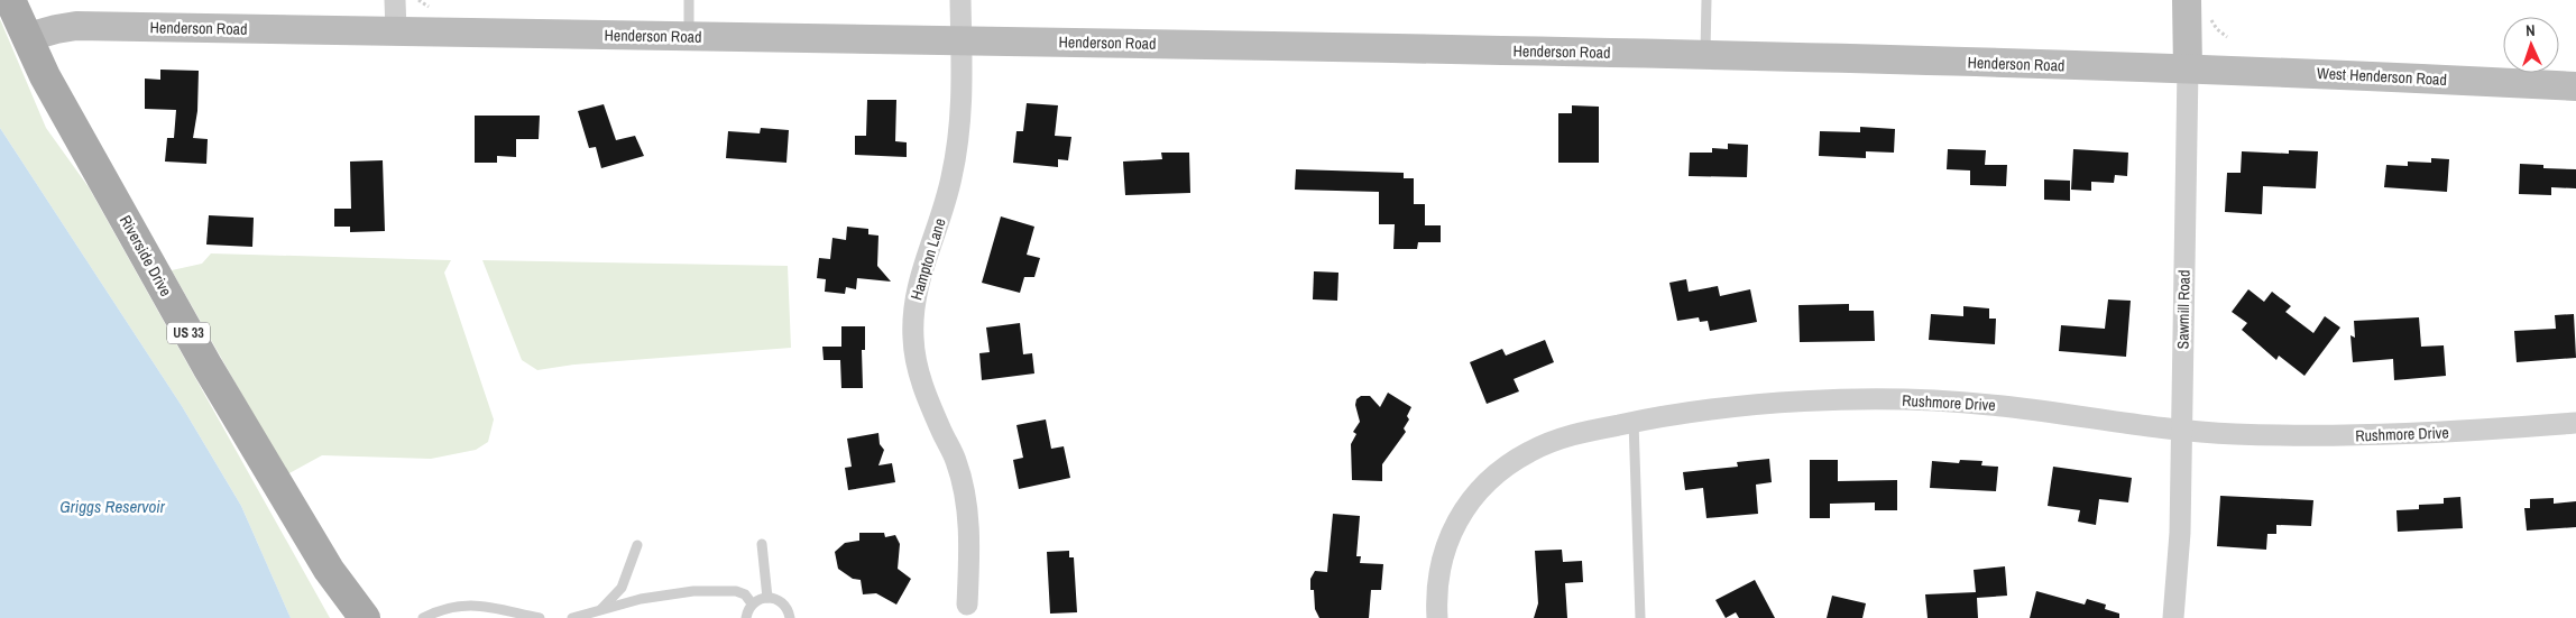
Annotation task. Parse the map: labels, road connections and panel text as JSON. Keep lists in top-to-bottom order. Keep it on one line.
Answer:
{"streets":{"main road":["Henderson Road","West Henderson Road","Riverside Drive","Sawmill Road","US 33"],"street":["Hampton Lane","Rushmore Drive"]},"crossings":[["Henderson Road","West Henderson Road"],["Henderson Road","Riverside Drive"],["Henderson Road","Hampton Lane"],["Henderson Road","Sawmill Road"],["West Henderson Road","Sawmill Road"],["Sawmill Road","Rushmore Drive"]],"water":["Griggs Reservoir"],"north":"top"}
